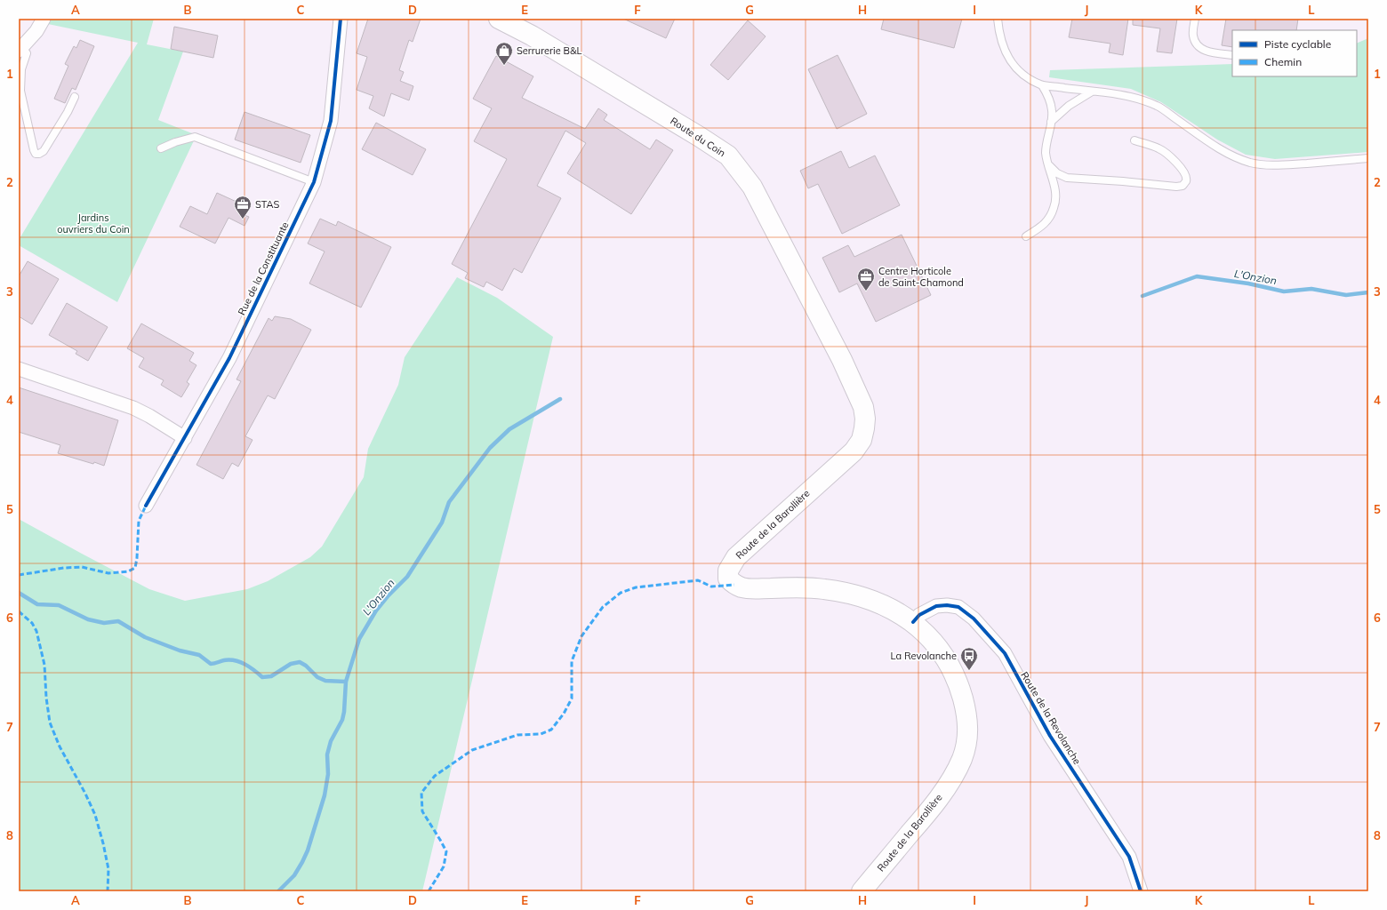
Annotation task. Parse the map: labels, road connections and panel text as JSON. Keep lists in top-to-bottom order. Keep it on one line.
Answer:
{"streets":{"main road":["Route du Coin","Route de la Barollière"],"street":["Rue de la Constituante","Route de la Revolanche"]},"crossings":[["Route du Coin","Route de la Barollière"],["Route de la Barollière","Route de la Revolanche"]],"water":["L'Onzion"],"parks":["Jardins ouvriers du Coin"],"places":{"shop":["Serrurerie B&L"],"office":["STAS","Centre Horticole de Saint-Chamond"],"bus stop":["La Revolanche"]},"legend":["Piste cyclable","Chemin"],"grid":{"columns":["A","B","C","D","E","F","G","H","I","J","K","L"],"rows":["1","2","3","4","5","6","7","8"]}}
